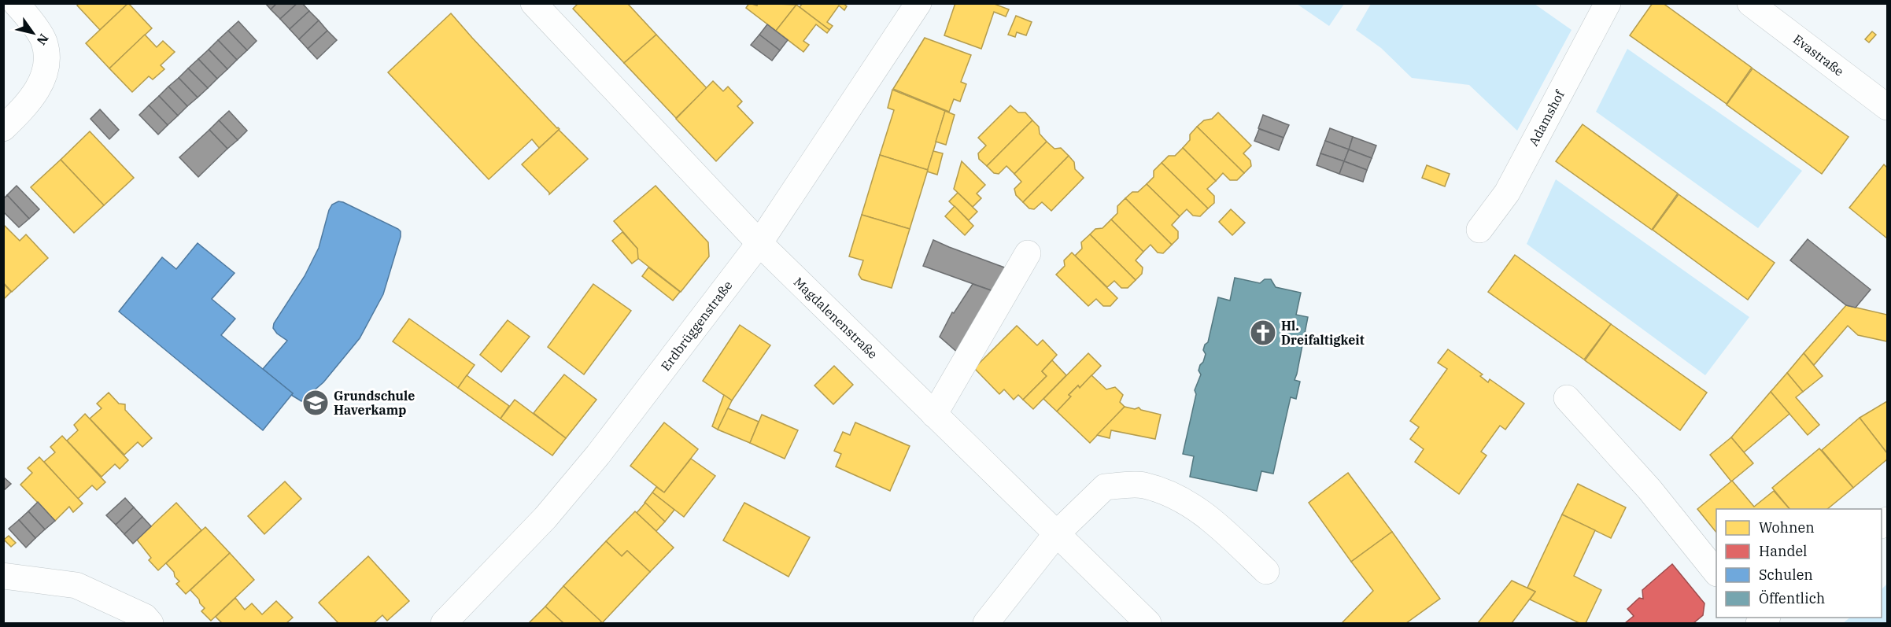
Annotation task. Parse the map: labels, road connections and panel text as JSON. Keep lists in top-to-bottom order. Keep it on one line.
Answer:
{"streets":{"street":["Evastraße","Adamshof","Magdalenenstraße","Erdbrüggenstraße"]},"crossings":[["Magdalenenstraße","Erdbrüggenstraße"]],"places":{"church":["Hl. Dreifaltigkeit"],"school or university":["Grundschule Haverkamp"]},"legend":["Wohnen","Handel","Schulen","Öffentlich"],"north":"bottom right"}
